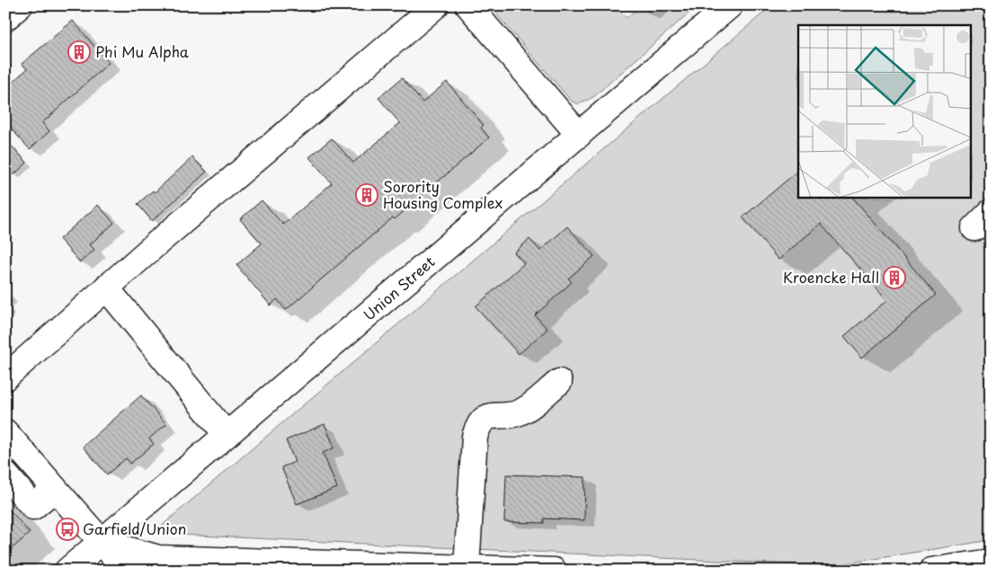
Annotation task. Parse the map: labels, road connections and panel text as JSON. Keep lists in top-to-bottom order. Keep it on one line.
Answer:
{"streets":{"street":["Union Street"]},"places":{"building":["Phi Mu Alpha","Sorority Housing Complex","Kroencke Hall"],"bus stop":["Garfield/Union"]}}
